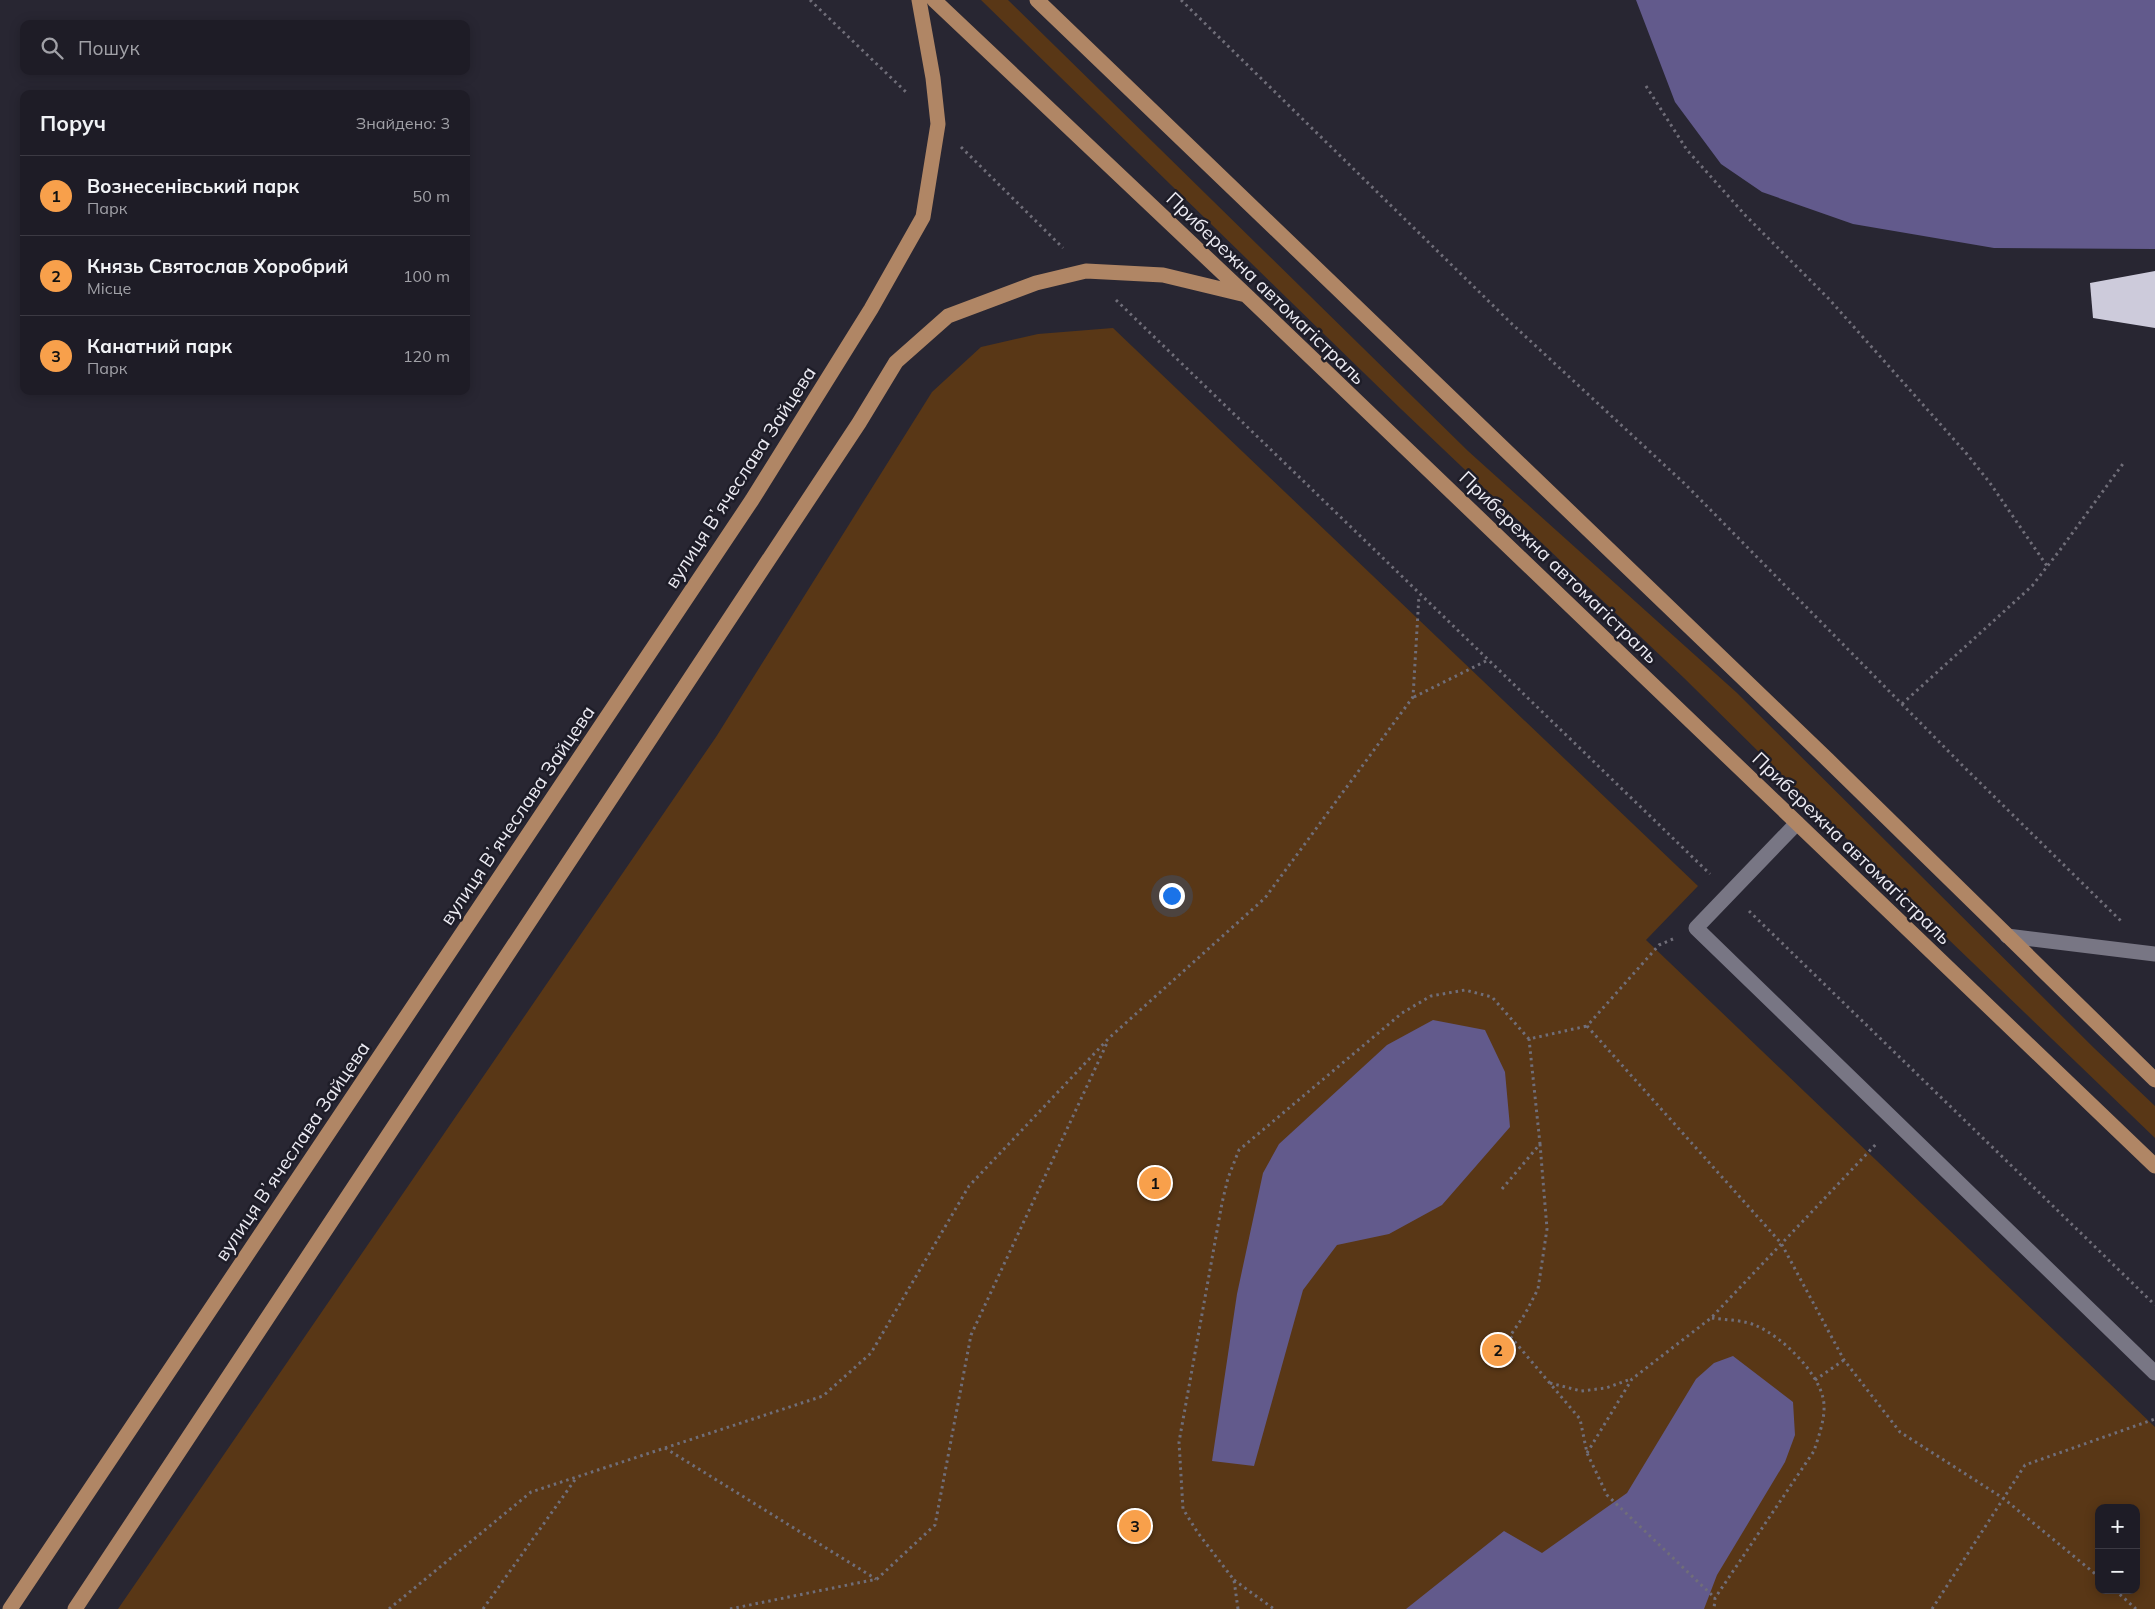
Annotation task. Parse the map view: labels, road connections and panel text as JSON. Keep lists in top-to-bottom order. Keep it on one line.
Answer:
{"streets":{"main road":["Прибережна автомагістраль","вулиця Вʼячеслава Зайцева"]},"page":{"search":"Пошук","heading":["Поруч","Знайдено: 3"],"list":[{"mark":"1","name":"Вознесенівський парк","note":"Парк","value":"50 m"},{"mark":"2","name":"Князь Святослав Хоробрий","note":"Місце","value":"100 m"},{"mark":"3","name":"Канатний парк","note":"Парк","value":"120 m"}],"pins":["1","2","3"],"map_buttons":["+","−"]}}
